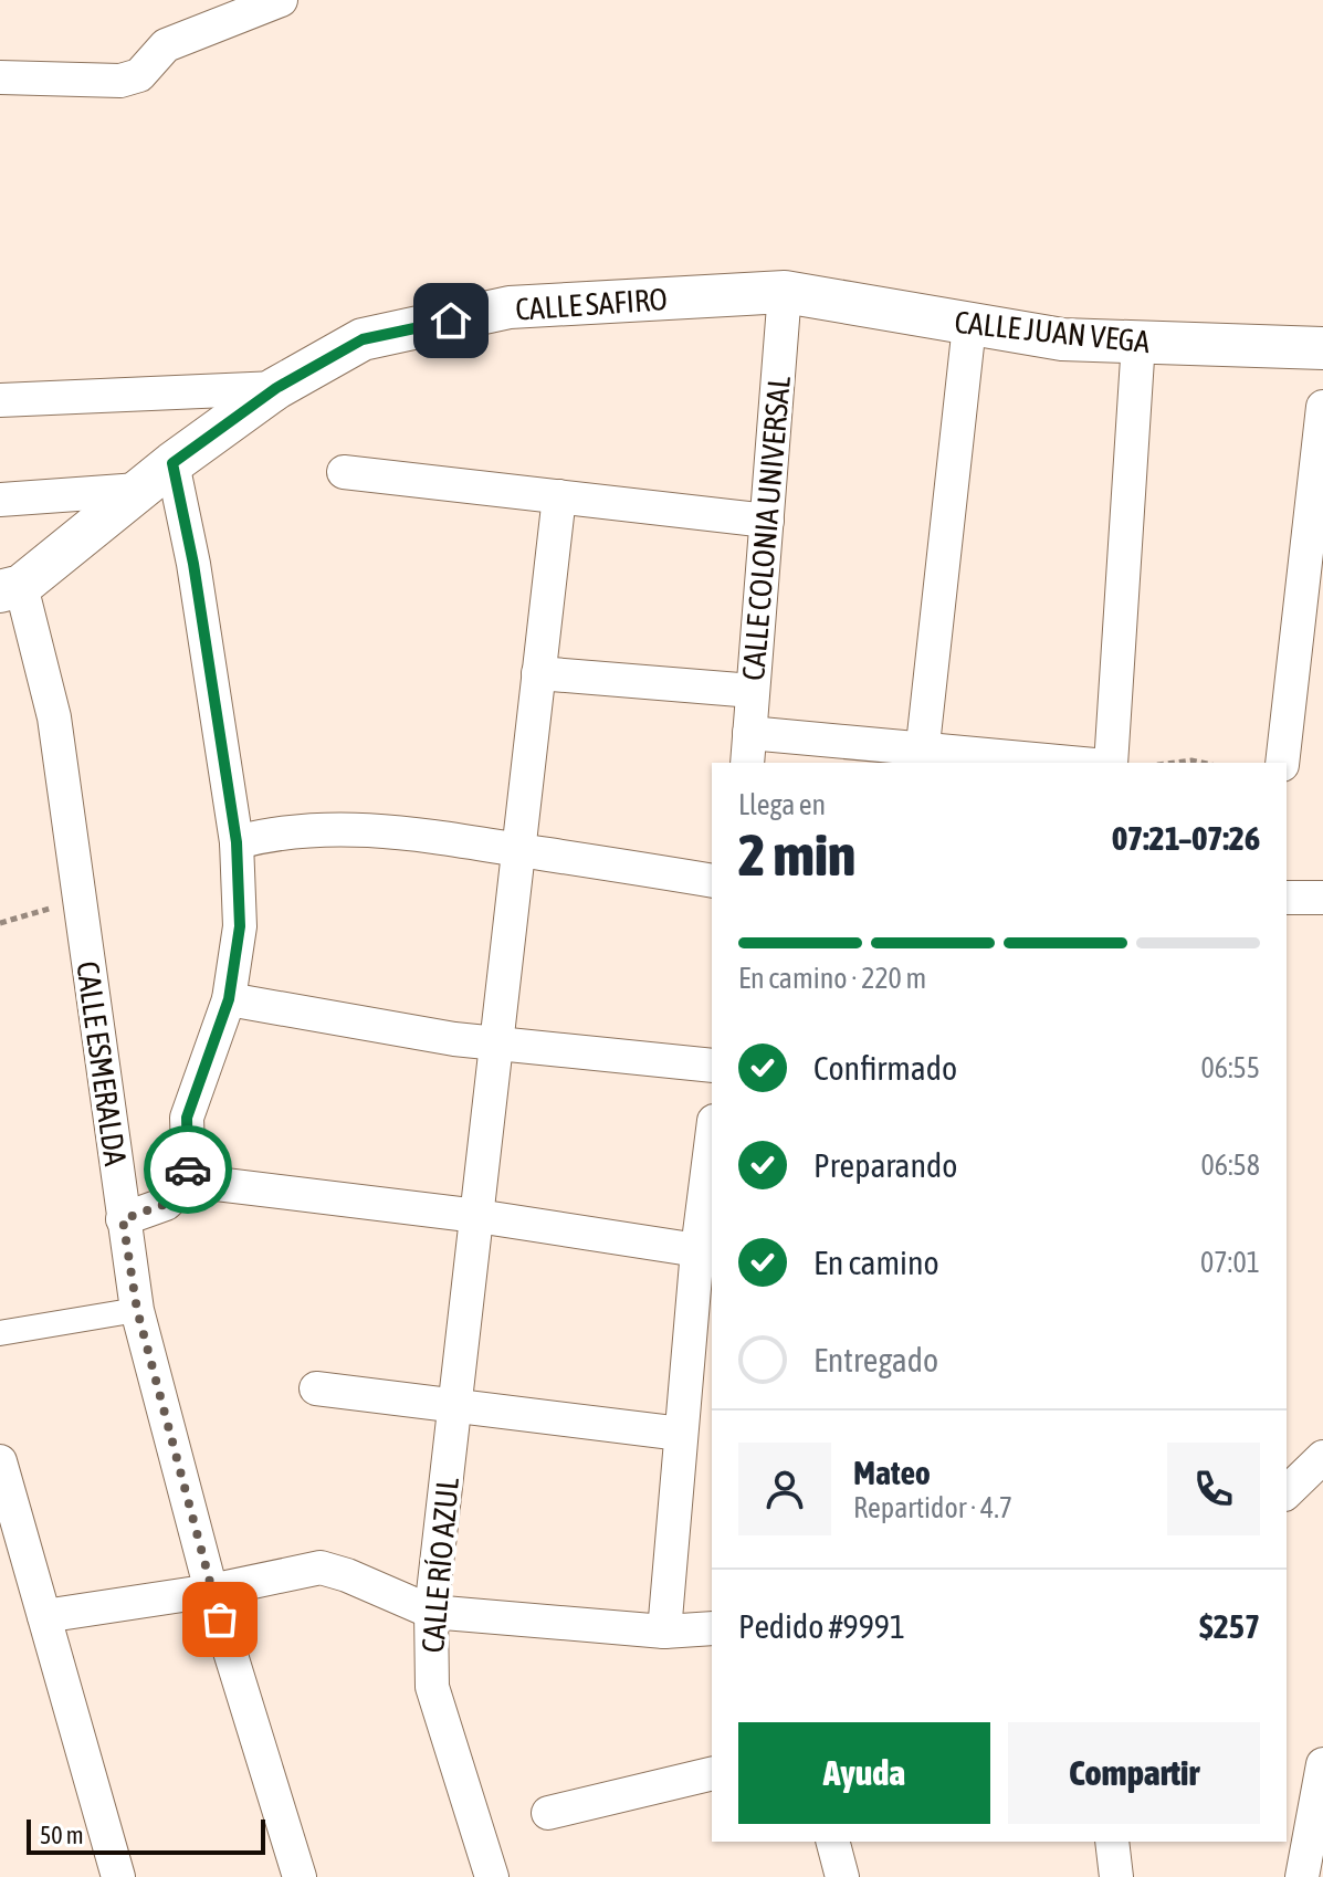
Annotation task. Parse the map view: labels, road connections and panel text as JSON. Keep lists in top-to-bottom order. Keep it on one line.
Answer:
{"streets":{"street":["CALLE SAFIRO","CALLE JUAN VEGA","CALLE COLONIA UNIVERSAL","CALLE ESMERALDA","CALLE RÍO AZUL"]},"crossings":[["CALLE SAFIRO","CALLE JUAN VEGA"],["CALLE SAFIRO","CALLE COLONIA UNIVERSAL"],["CALLE JUAN VEGA","CALLE COLONIA UNIVERSAL"]],"scale_bar":"50 m","page":{"heading":["2 min","Llega en","07:21–07:26"],"panel":["Mateo","Repartidor · 4.7","Pedido #9991","$257"],"bar":"En camino · 220 m","list":[["Confirmado","06:55"],["Preparando","06:58"],["En camino","07:01"],"Entregado"],"buttons":["Ayuda","Compartir"],"scale":"50 m"}}
